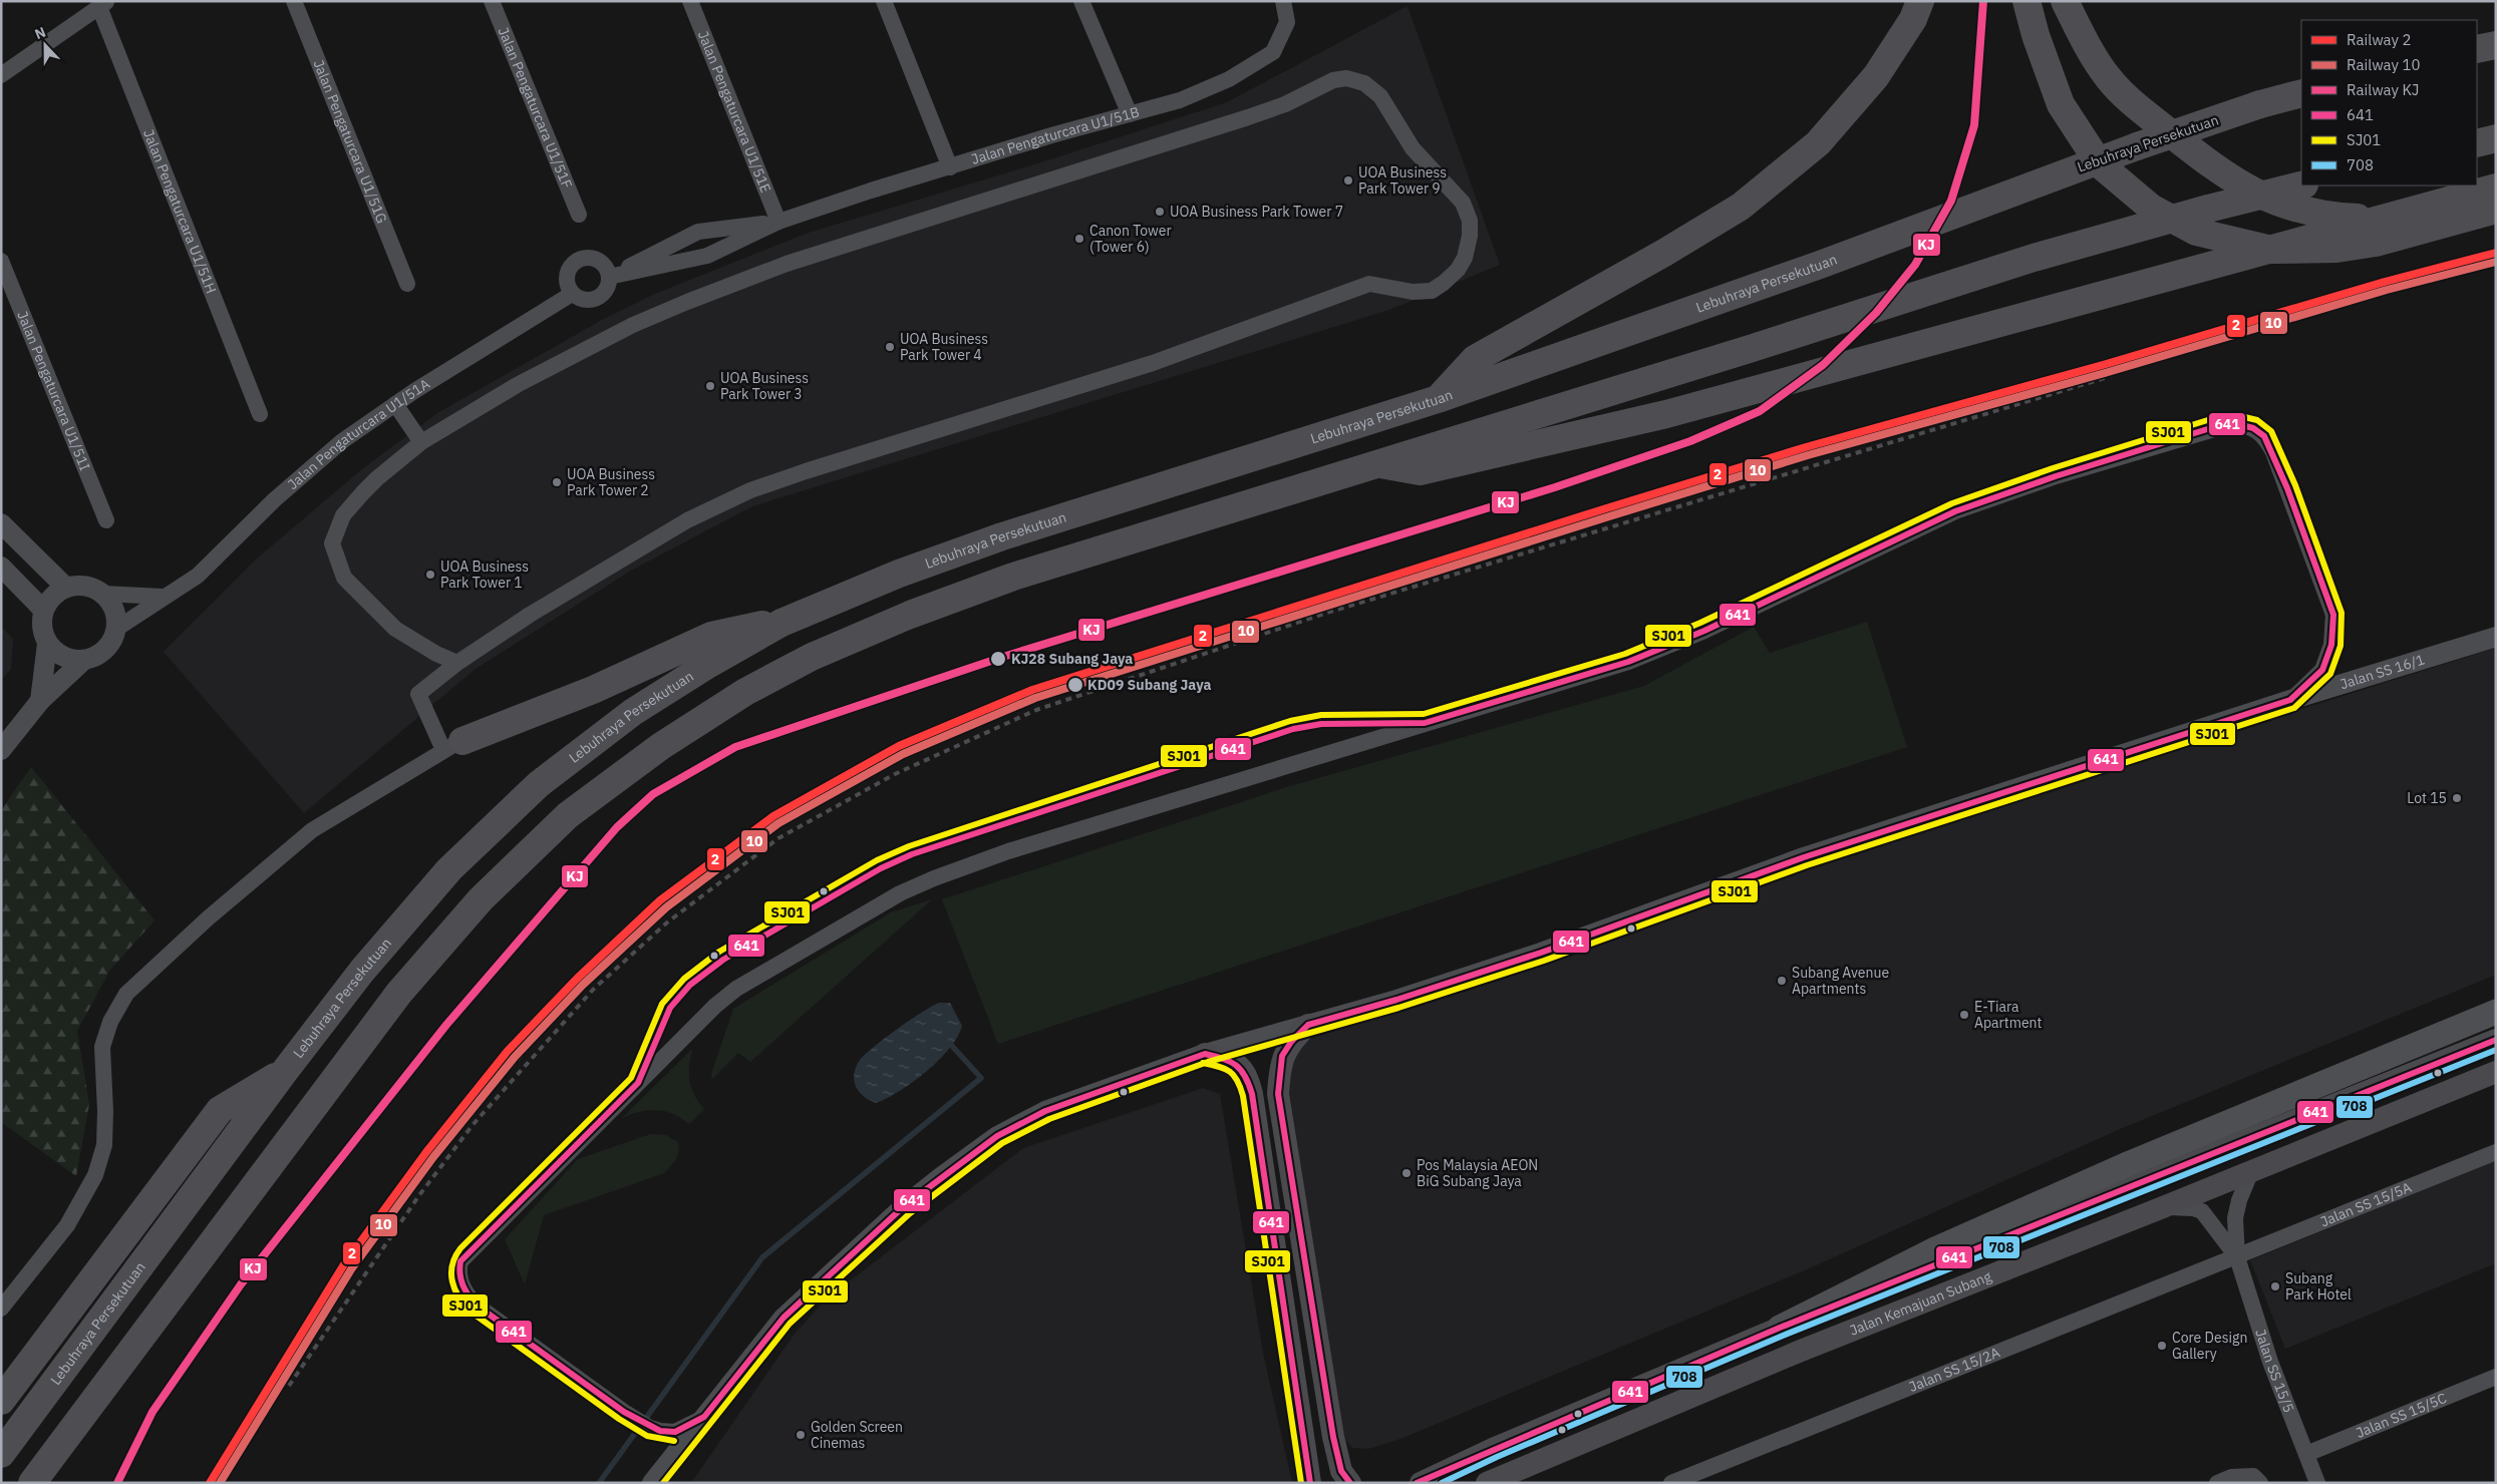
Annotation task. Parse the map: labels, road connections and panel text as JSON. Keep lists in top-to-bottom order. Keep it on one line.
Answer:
{"streets":{"highway":["Lebuhraya Persekutuan"],"main road":["Jalan Kemajuan Subang"],"street":["Jalan Pengaturcara U1/51F","Jalan Pengaturcara U1/51E","Jalan Pengaturcara U1/51B","Jalan Pengaturcara U1/51G","Jalan Pengaturcara U1/51H","Jalan Pengaturcara U1/51I","Jalan Pengaturcara U1/51A","Jalan SS 16/1","Jalan SS 15/5A","Jalan SS 15/2A","Jalan SS 15/5","Jalan SS 15/5C"]},"crossings":[["Jalan Pengaturcara U1/51E","Jalan Pengaturcara U1/51B"],["Jalan Pengaturcara U1/51B","Jalan Pengaturcara U1/51A"],["Jalan SS 15/5A","Jalan SS 15/2A"],["Jalan SS 15/5A","Jalan SS 15/5"],["Jalan Kemajuan Subang","Jalan SS 15/5"],["Jalan SS 15/2A","Jalan SS 15/5"],["Jalan SS 15/5","Jalan SS 15/5C"]],"places":["UOA Business Park Tower 9","UOA Business Park Tower 7","Canon Tower (Tower 6)","UOA Business Park Tower 4","UOA Business Park Tower 3","UOA Business Park Tower 2","UOA Business Park Tower 1","KJ28 Subang Jaya","KD09 Subang Jaya","Lot 15","Subang Avenue Apartments","E-Tiara Apartment","Pos Malaysia AEON BiG Subang Jaya","Subang Park Hotel","Core Design Gallery","Golden Screen Cinemas"],"lines":["rail line KJ","rail line 2","rail line 10","transit line SJ01","transit line 641","transit line 708"],"legend":["Railway 2","Railway 10","Railway KJ","641","SJ01","708"],"north":"top"}
